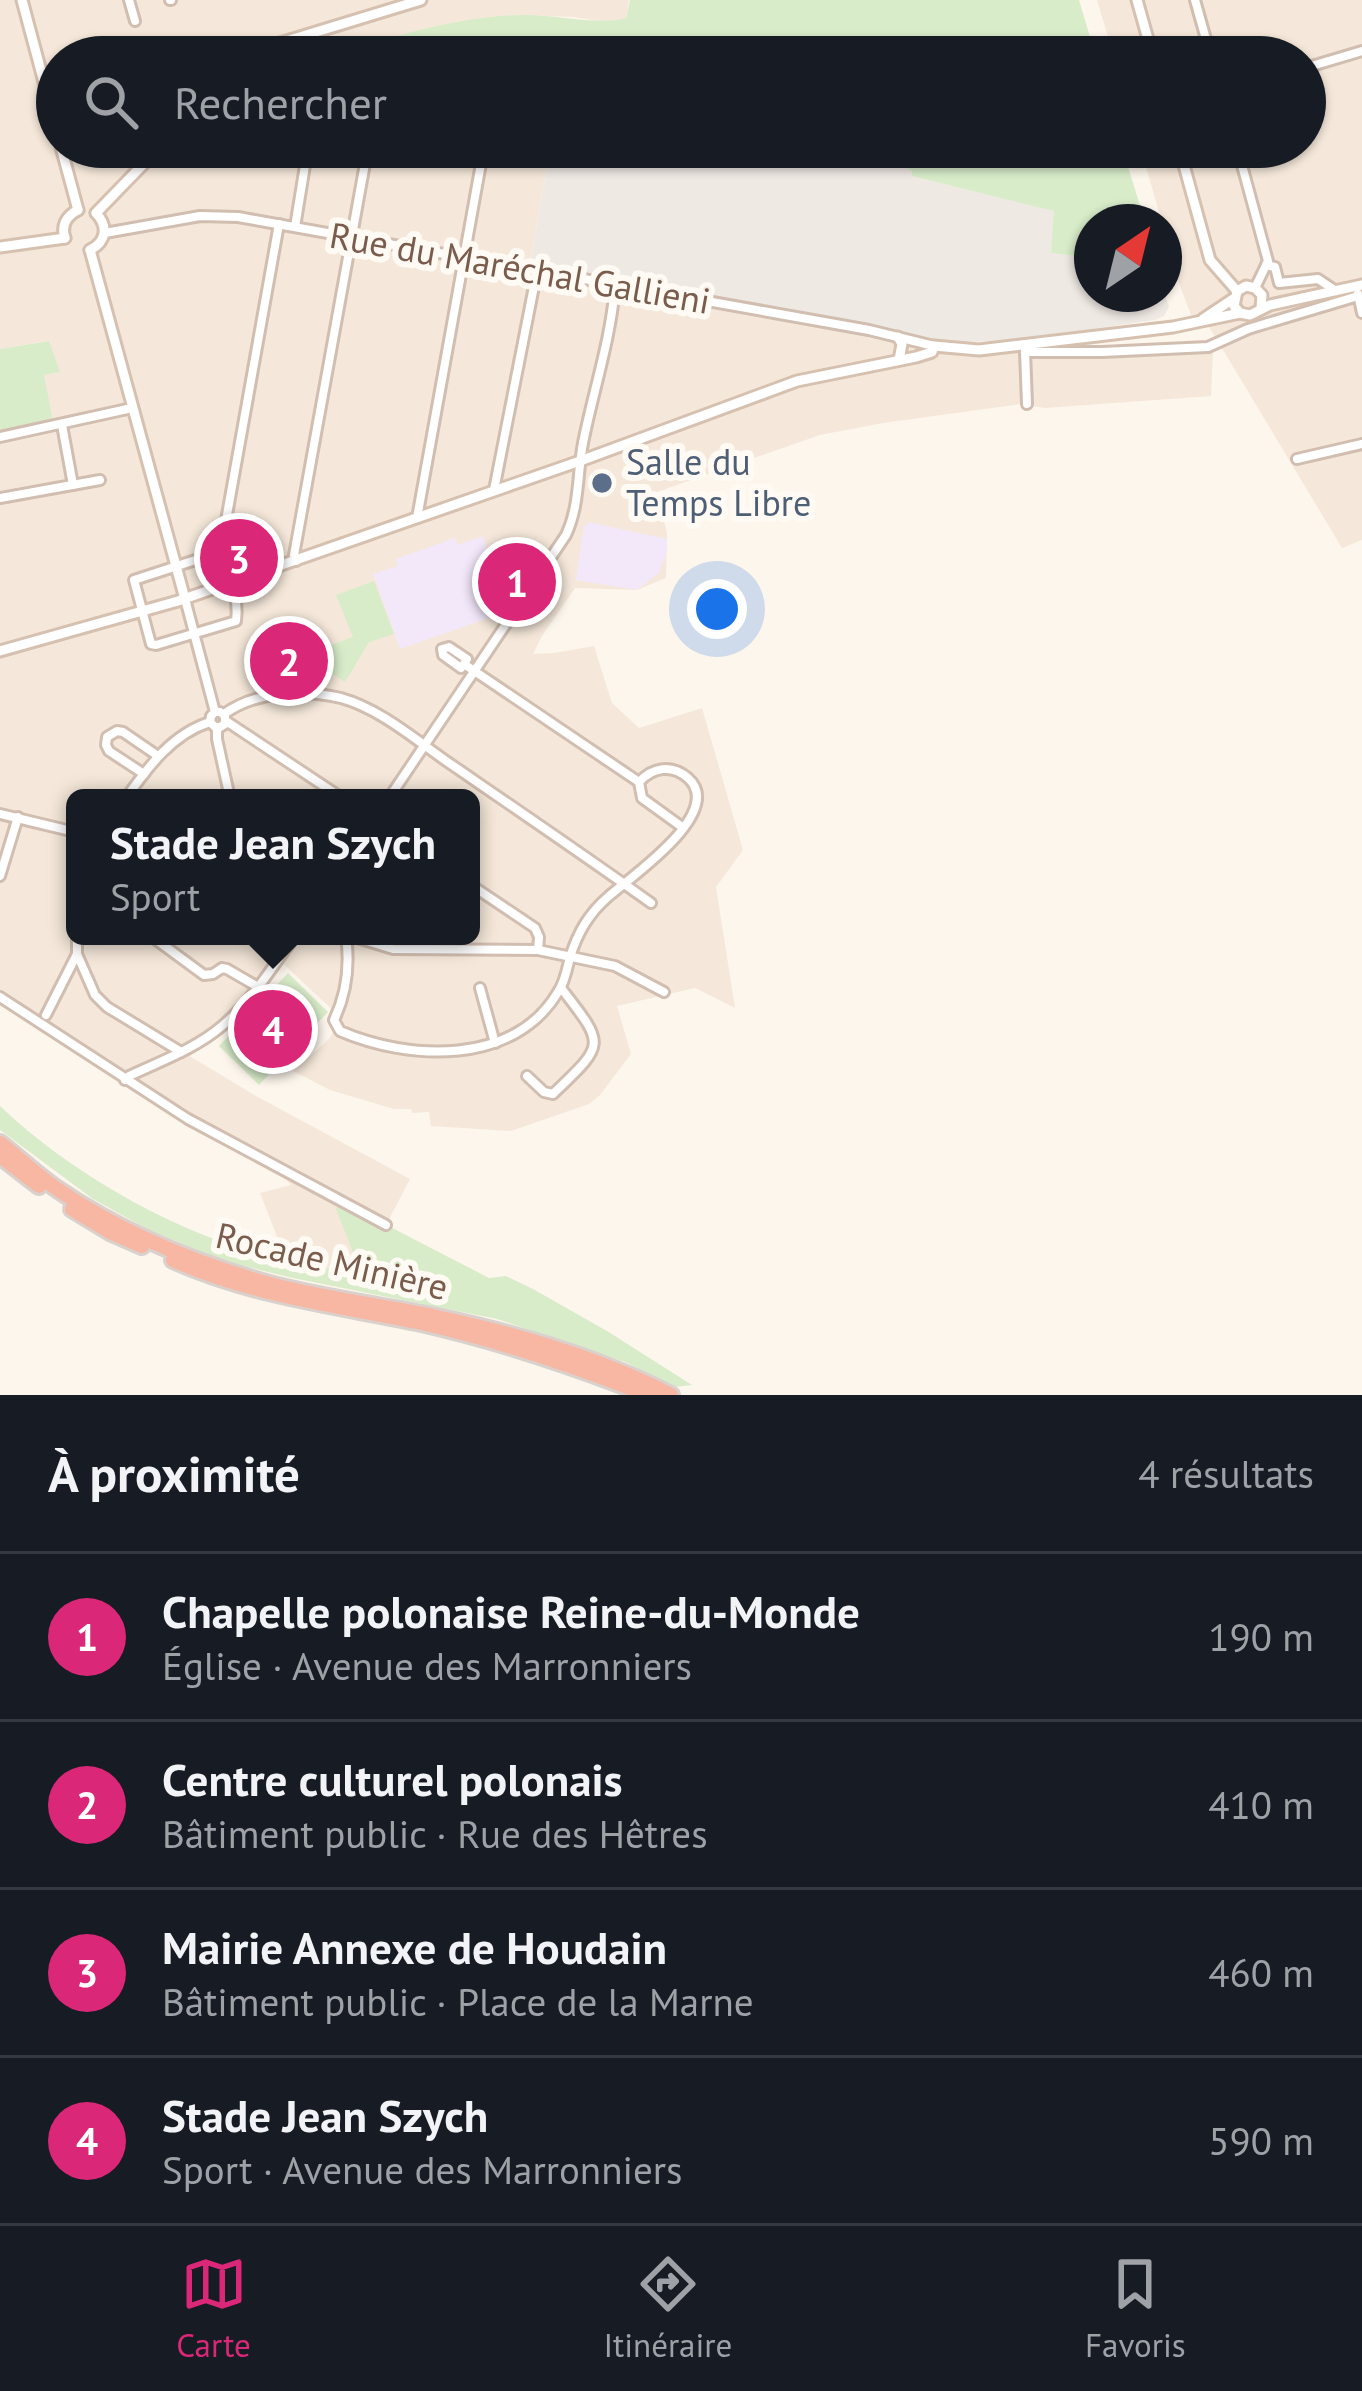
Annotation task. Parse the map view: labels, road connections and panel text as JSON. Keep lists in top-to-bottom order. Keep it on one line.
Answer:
{"streets":{"highway":["Rocade Minière"],"street":["Rue du Maréchal Gallieni"]},"places":["Salle du Temps Libre"],"north":"top right","page":{"search":"Rechercher","pins":["3","1","2","4"],"popup":["Stade Jean Szych","Sport"],"heading":["À proximité","4 résultats"],"list":[{"mark":"1","name":"Chapelle polonaise Reine-du-Monde","note":"Église · Avenue des Marronniers","value":"190 m"},{"mark":"2","name":"Centre culturel polonais","note":"Bâtiment public · Rue des Hêtres","value":"410 m"},{"mark":"3","name":"Mairie Annexe de Houdain","note":"Bâtiment public · Place de la Marne","value":"460 m"},{"mark":"4","name":"Stade Jean Szych","note":"Sport · Avenue des Marronniers","value":"590 m"}],"nav":["Carte","Itinéraire","Favoris"]}}
